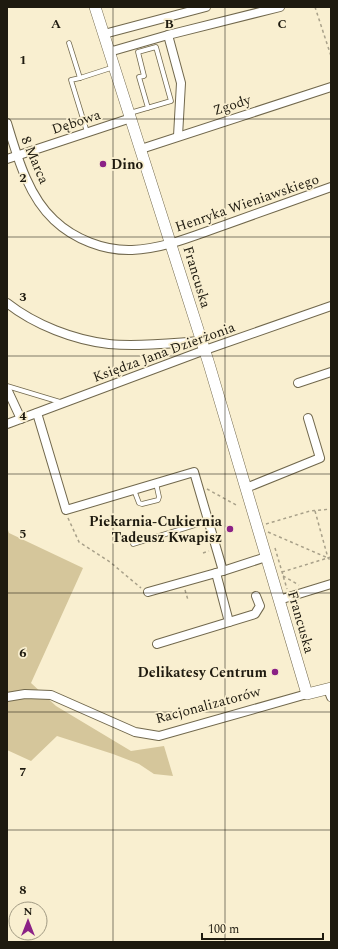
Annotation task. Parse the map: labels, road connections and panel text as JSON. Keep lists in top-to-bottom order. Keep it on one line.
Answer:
{"streets":{"street":["Zgody","Dębowa","8 Marca","Henryka Wieniawskiego","Francuska","Księdza Jana Dzierżonia","Racjonalizatorów"]},"crossings":[["Zgody","Francuska"],["Dębowa","8 Marca"],["Dębowa","Francuska"],["8 Marca","Henryka Wieniawskiego"],["8 Marca","Francuska"],["Henryka Wieniawskiego","Francuska"],["Francuska","Księdza Jana Dzierżonia"],["Francuska","Racjonalizatorów"]],"places":["Dino","Piekarnia-Cukiernia Tadeusz Kwapisz","Delikatesy Centrum"],"scale_bar":"100 m","north":"top","grid":{"columns":["A","B","C"],"rows":["1","2","3","4","5","6","7","8"]}}
